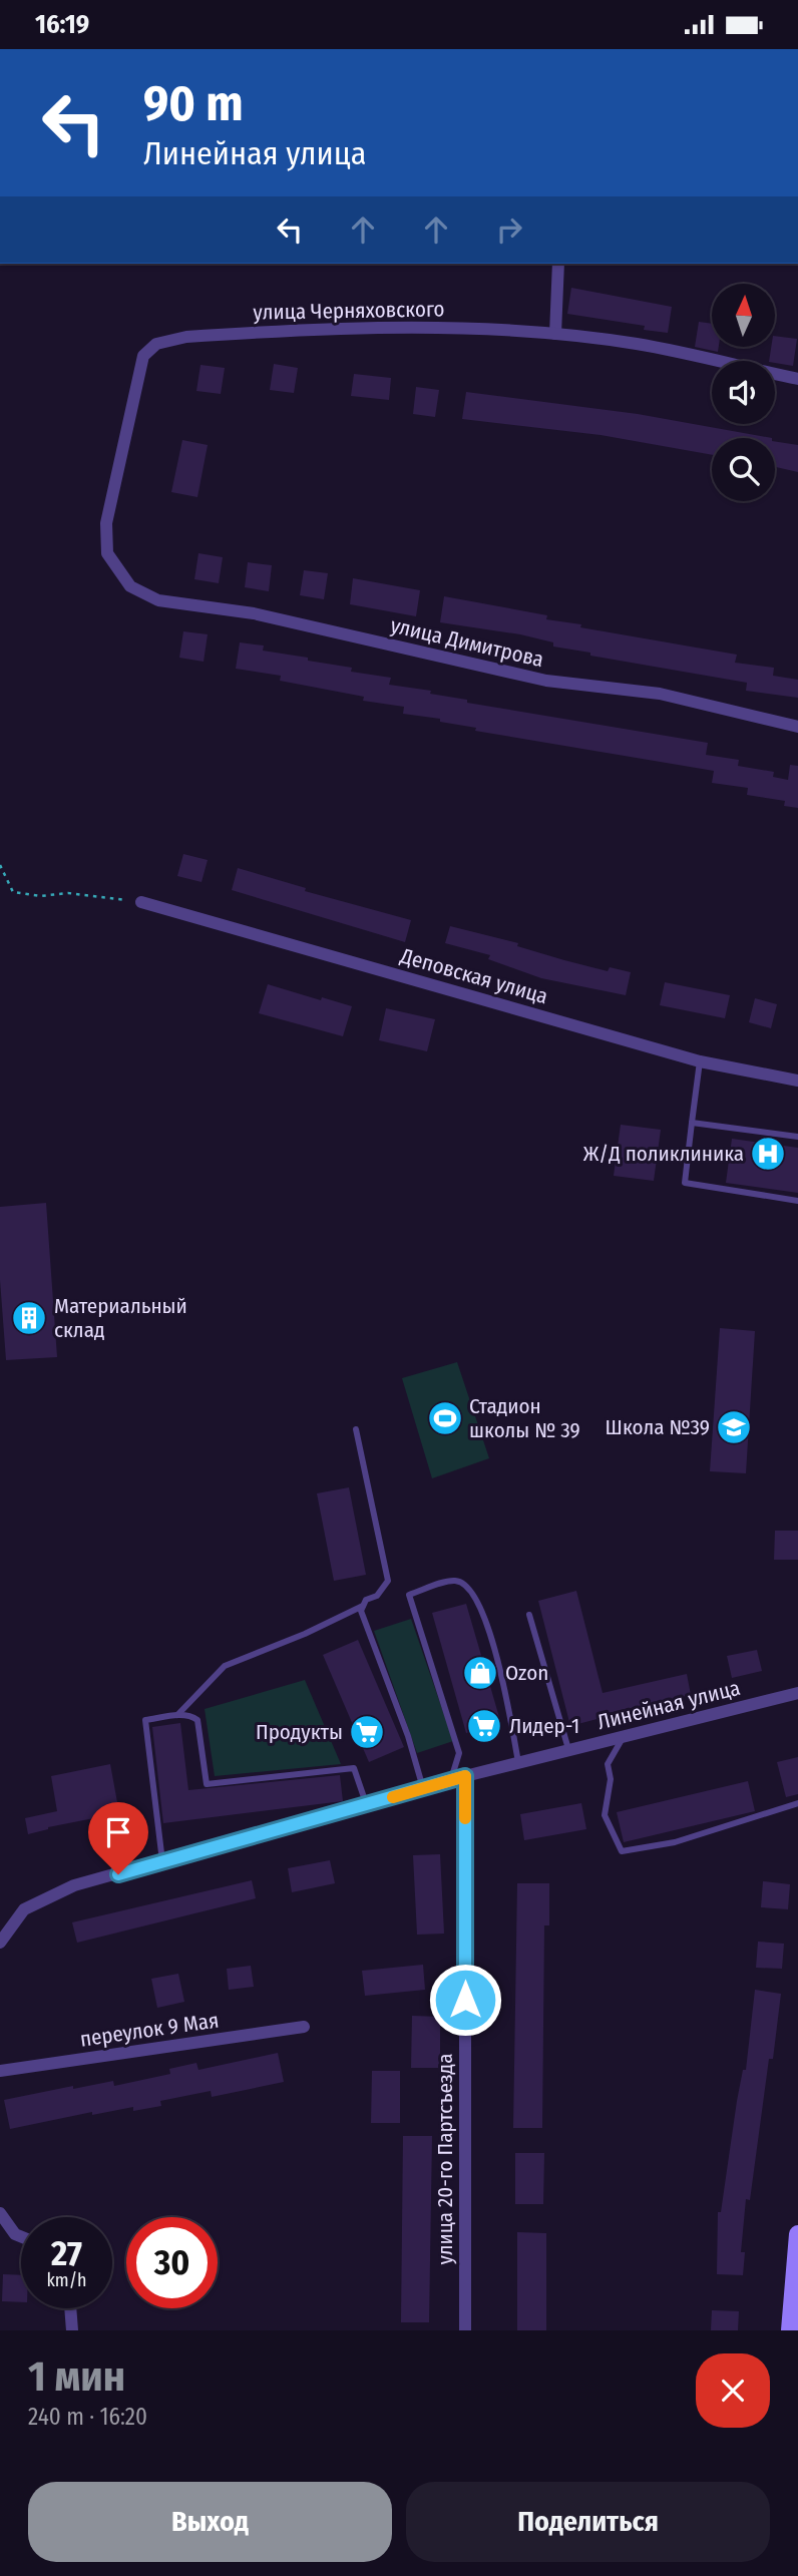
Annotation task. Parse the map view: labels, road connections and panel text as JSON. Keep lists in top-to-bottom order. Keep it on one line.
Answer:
{"streets":{"street":["улица Черняховского","улица Димитрова","Деповская улица","Линейная улица","переулок 9 Мая","улица 20-го Партсъезда"]},"crossings":[["улица Черняховского","улица Димитрова"],["Линейная улица","улица 20-го Партсъезда"]],"places":{"hospital":["Ж/Д поликлиника"],"building":["Материальный склад"],"sports":["Стадион школы № 39"],"school or university":["Школа №39"],"shop":["Ozon"],"supermarket":["Лидер-1","Продукты"]},"north":"top","page":{"status":"16:19","turn":["90 m","Линейная улица"],"speed":"27 km/h","limit":"30","heading":["1 мин","240 m · 16:20"],"buttons":["Выход","Поделиться"]}}
